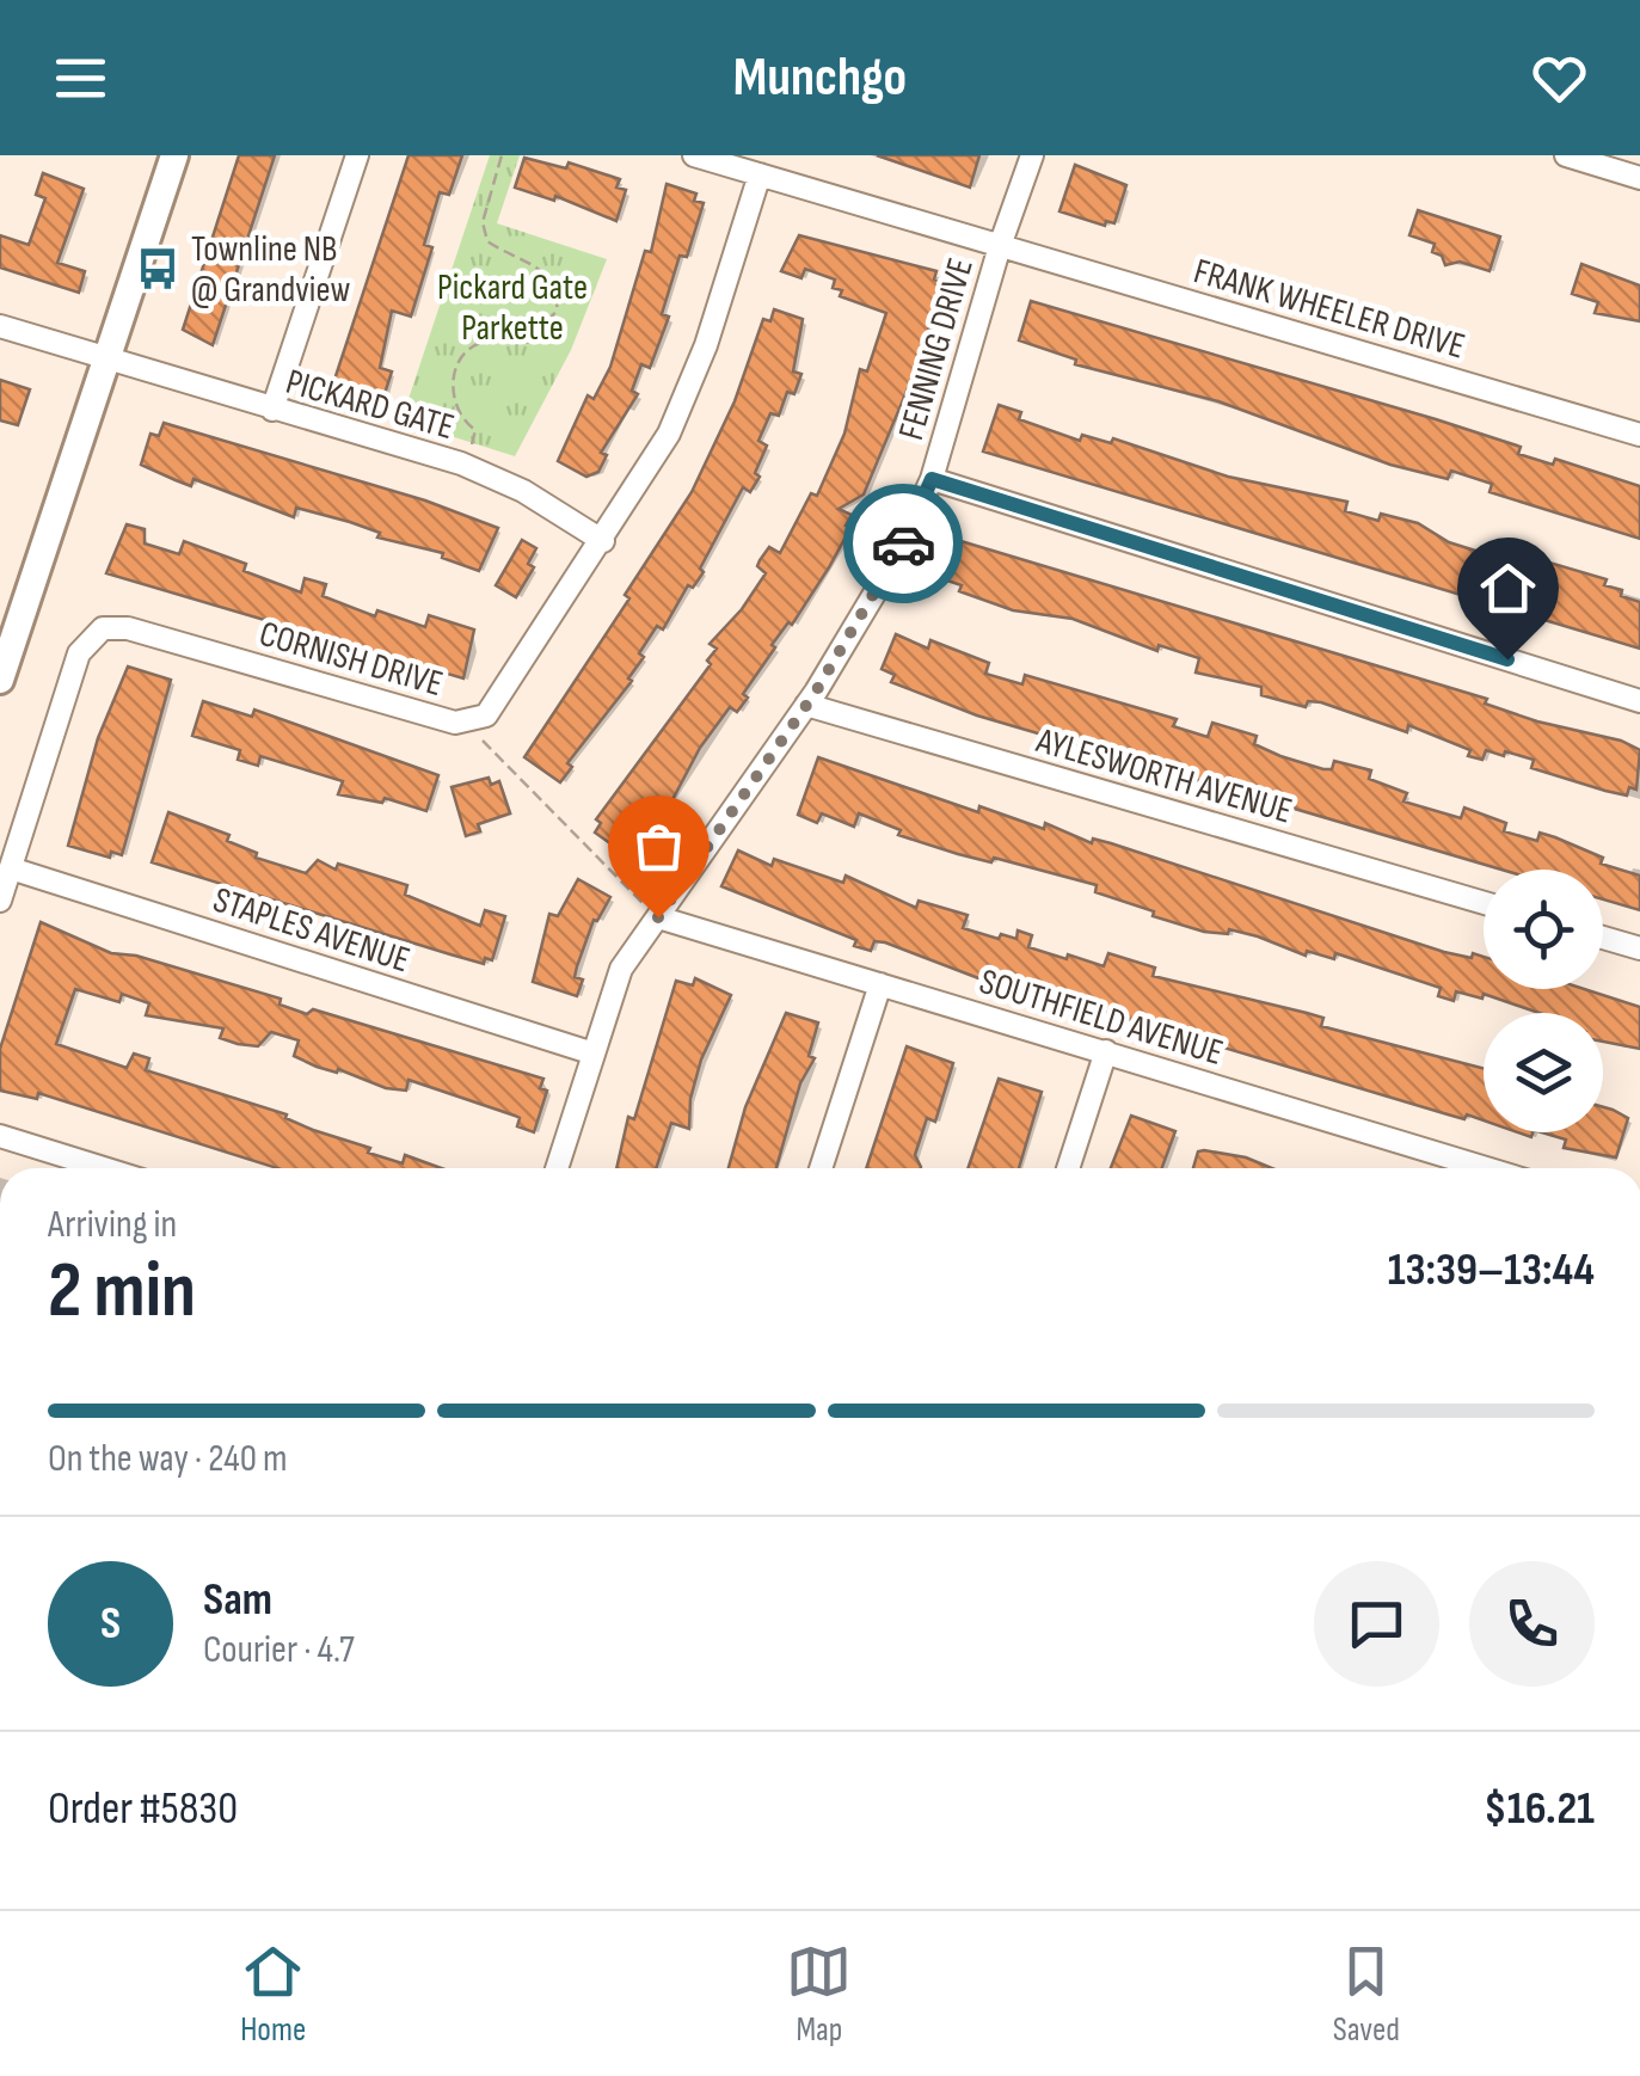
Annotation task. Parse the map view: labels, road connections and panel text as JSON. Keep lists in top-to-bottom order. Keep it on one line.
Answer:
{"streets":{"street":["FRANK WHEELER DRIVE","FENNING DRIVE","PICKARD GATE","CORNISH DRIVE","AYLESWORTH AVENUE","STAPLES AVENUE","SOUTHFIELD AVENUE"]},"crossings":[["FRANK WHEELER DRIVE","FENNING DRIVE"],["FRANK WHEELER DRIVE","CORNISH DRIVE"],["FENNING DRIVE","AYLESWORTH AVENUE"],["FENNING DRIVE","STAPLES AVENUE"],["FENNING DRIVE","SOUTHFIELD AVENUE"],["PICKARD GATE","CORNISH DRIVE"],["CORNISH DRIVE","STAPLES AVENUE"]],"parks":["Pickard Gate Parkette"],"places":{"bus stop":["Townline NB @ Grandview"]},"page":{"header":"Munchgo","heading":["2 min","Arriving in","13:39–13:44"],"panel":["Sam","Courier · 4.7","Order #5830","$16.21"],"bar":"On the way · 240 m","round":"S","tabs":["Home","Map","Saved"]}}
